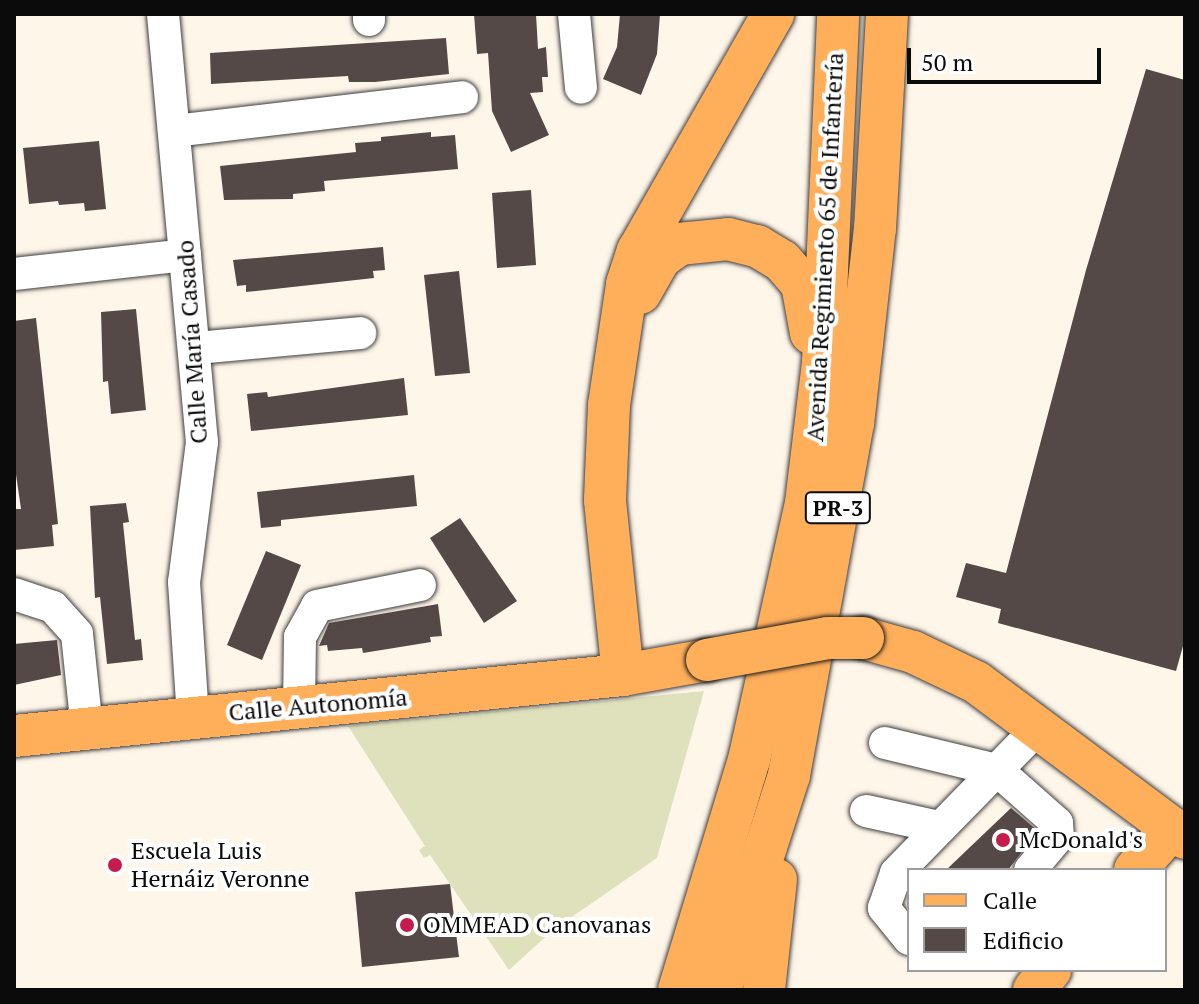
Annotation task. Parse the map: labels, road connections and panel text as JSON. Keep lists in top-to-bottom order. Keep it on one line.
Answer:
{"streets":{"main road":["Avenida Regimiento 65 de Infantería","PR-3","Calle Autonomía"],"street":["Calle María Casado"]},"crossings":[["Calle María Casado","Calle Autonomía"]],"places":["McDonald's","Escuela Luis Hernáiz Veronne","OMMEAD Canovanas"],"legend":["Calle","Edificio"],"scale_bar":"50 m"}
